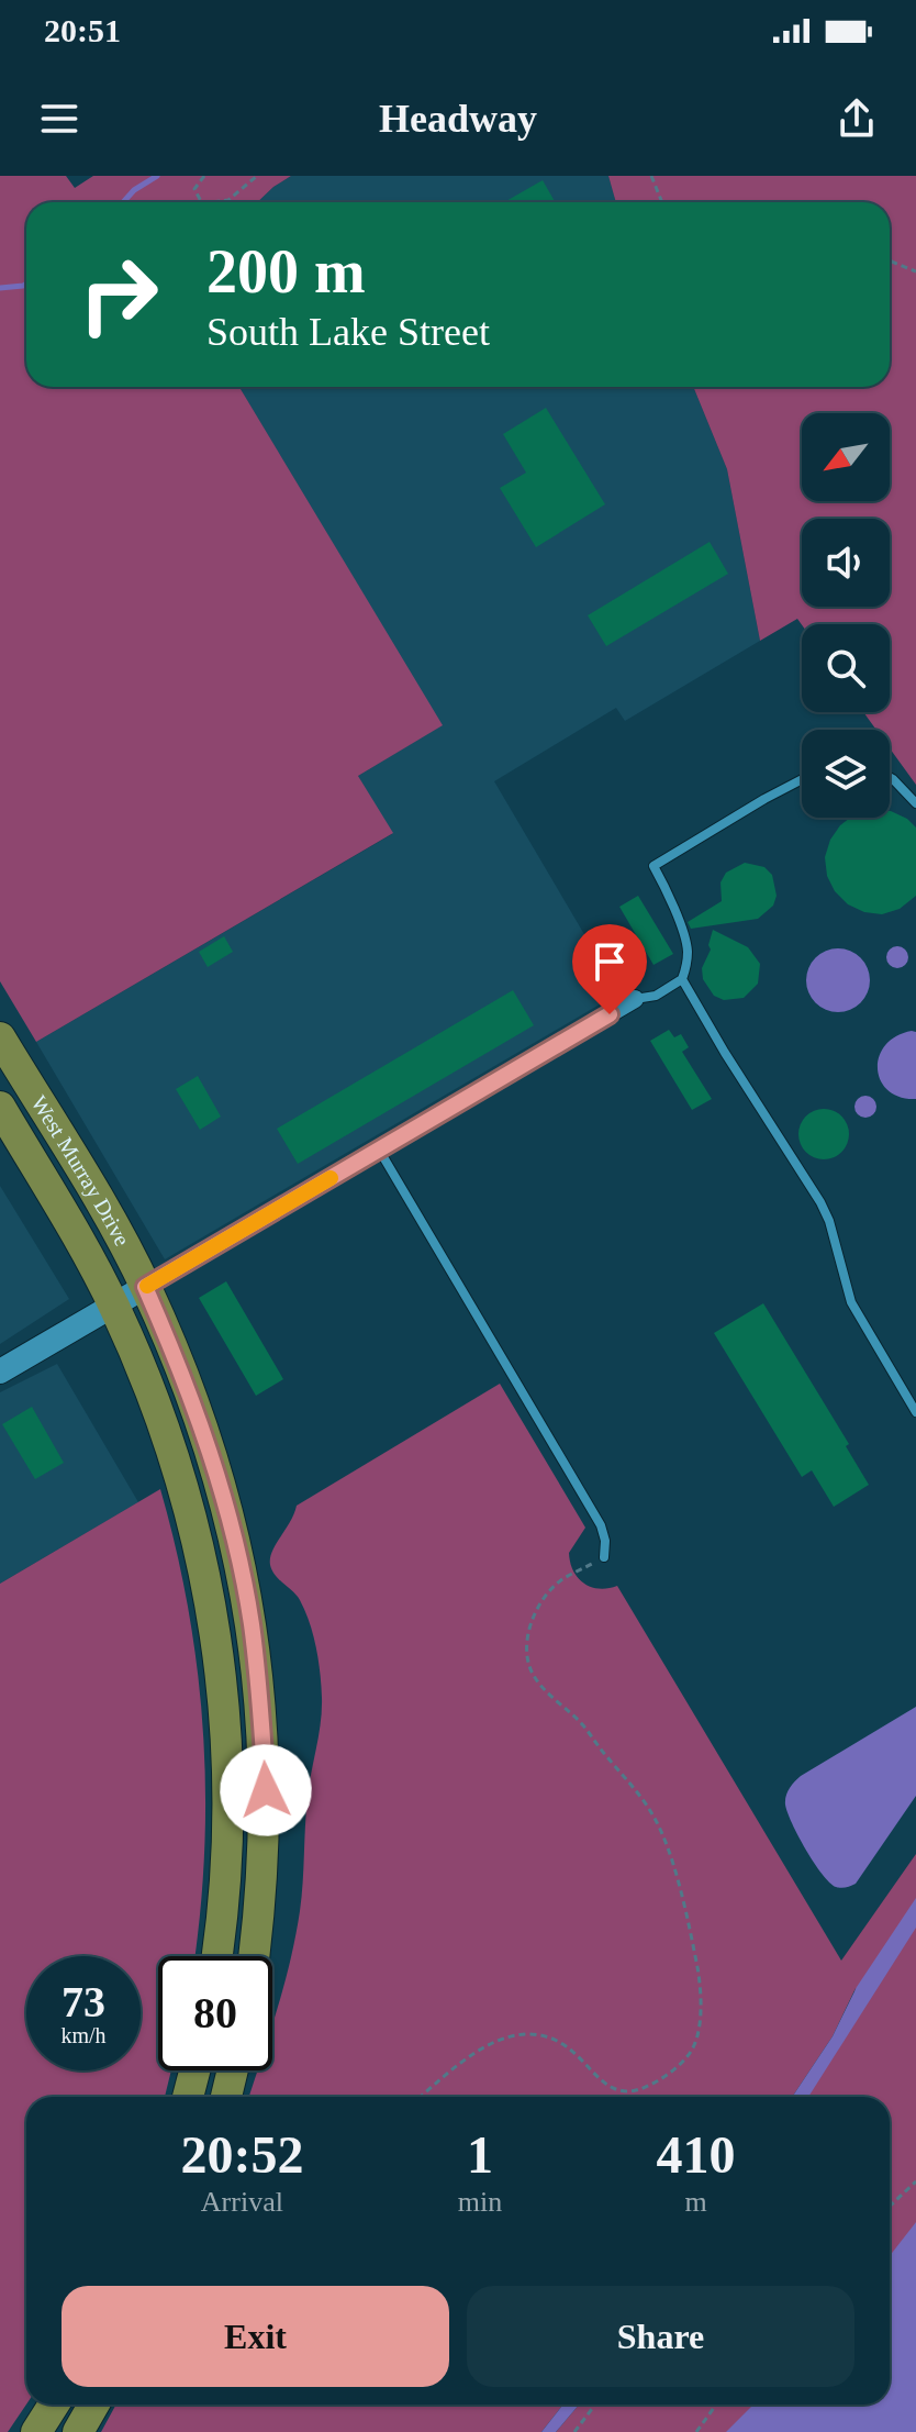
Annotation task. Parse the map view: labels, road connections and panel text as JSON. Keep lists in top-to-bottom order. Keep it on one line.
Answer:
{"streets":{"highway":["West Murray Drive"]},"north":"bottom left","page":{"status":"20:51","header":"Headway","turn":["200 m","South Lake Street"],"speed":"73 km/h","limit":"80","eta":["20:52","Arrival","1","min","410","m"],"buttons":["Exit","Share"]}}
